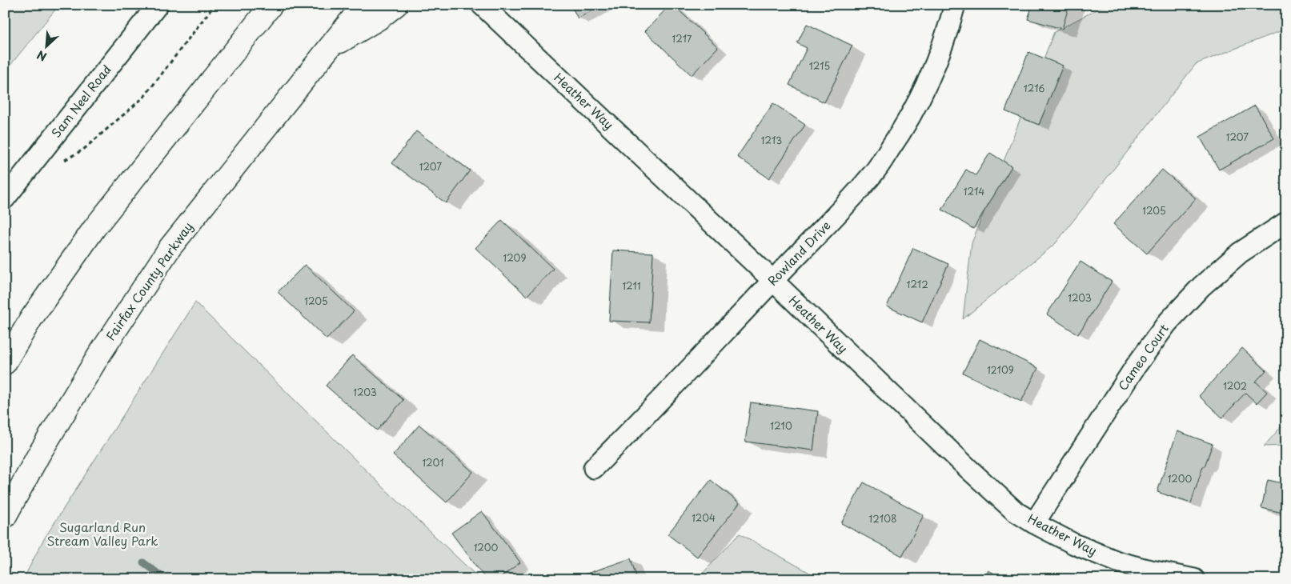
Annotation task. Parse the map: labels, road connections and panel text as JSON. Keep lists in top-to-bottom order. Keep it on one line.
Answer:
{"streets":{"highway":["Fairfax County Parkway"],"street":["Sam Neel Road","Heather Way","Rowland Drive","Cameo Court"]},"crossings":[["Heather Way","Rowland Drive"],["Heather Way","Cameo Court"]],"parks":["Sugarland Run Stream Valley Park"],"house_numbers":["1217","1215","1216","1207","1213","1207","1214","1205","1209","1212","1211","1203","1205","12109","1202","1203","1210","1201","1200","1204","12108","1200"],"north":"bottom left"}
